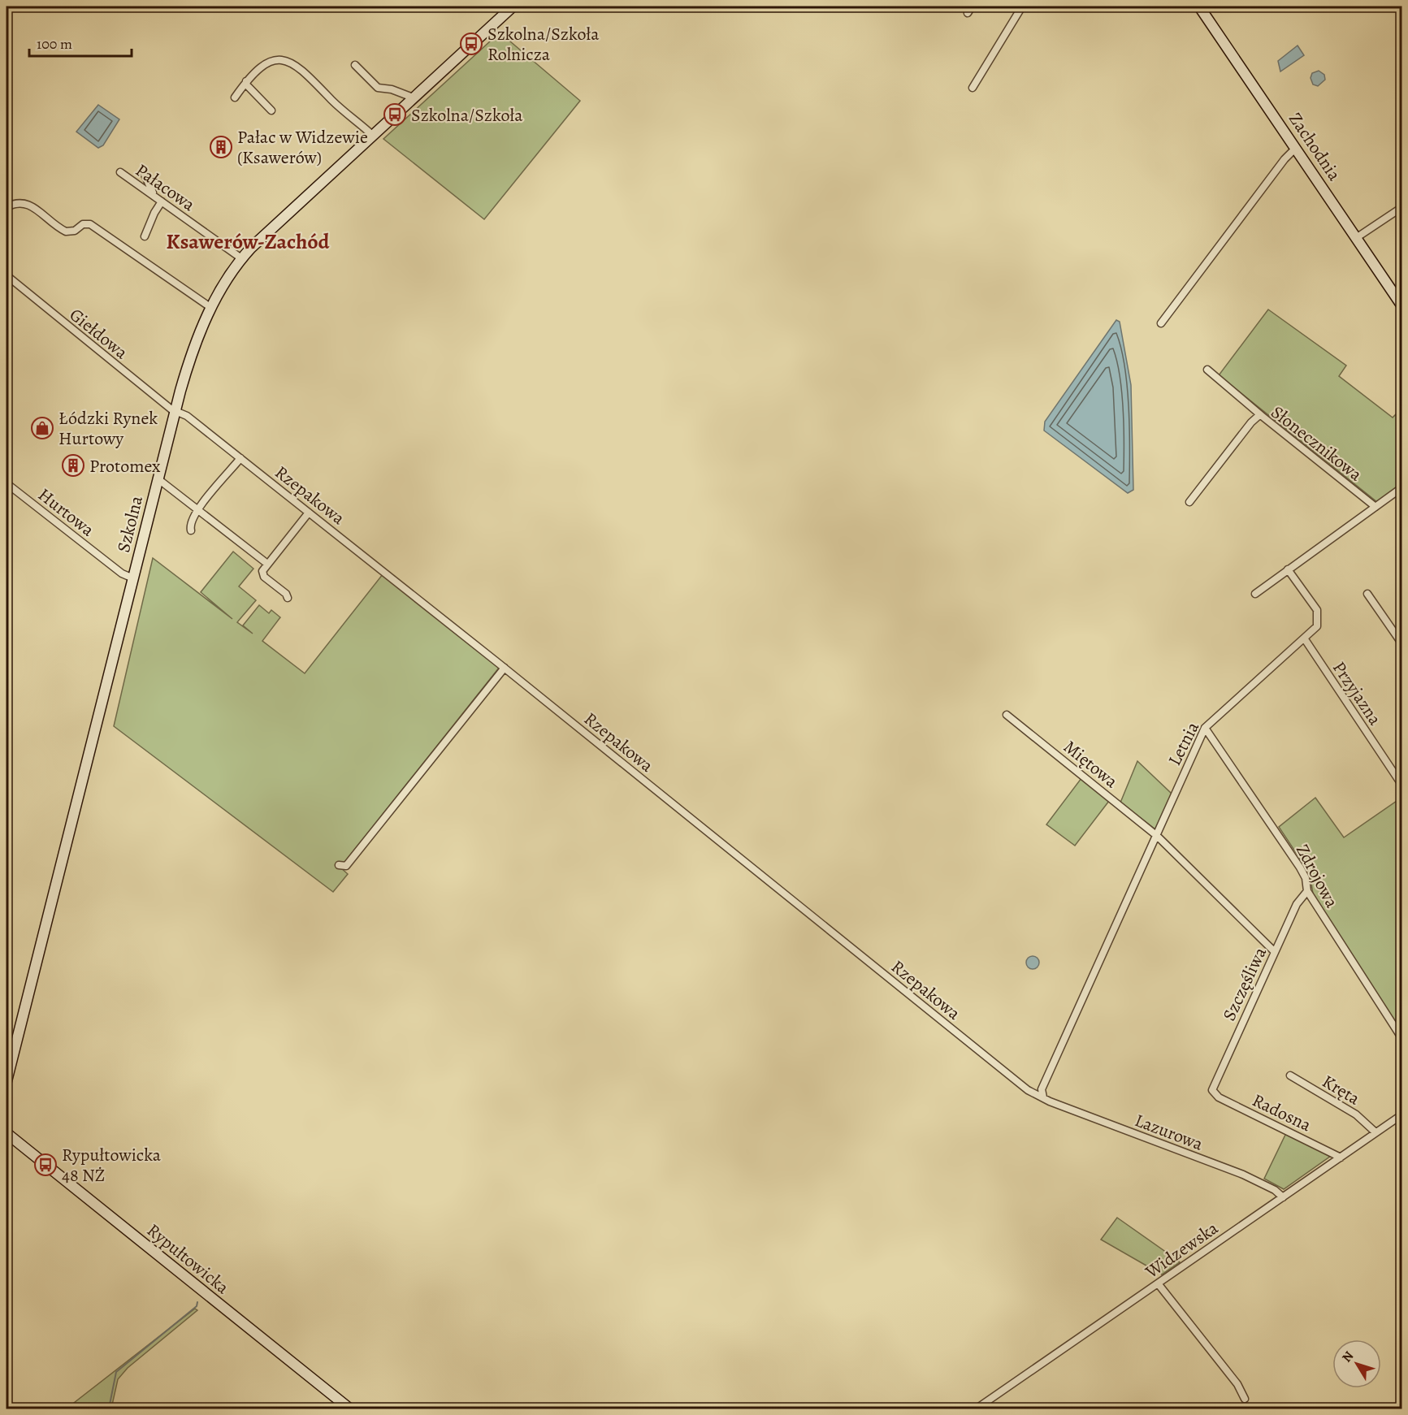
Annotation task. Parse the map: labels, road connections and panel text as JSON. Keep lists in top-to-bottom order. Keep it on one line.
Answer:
{"streets":{"street":["Zachodnia","Pałacowa","Giełdowa","Słonecznikowa","Rzepakowa","Hurtowa","Szkolna","Przyjazna","Letnia","Miętowa","Zdrojowa","Szczęśliwa","Kręta","Radosna","Lazurowa","Widzewska","Rypułtowicka"]},"crossings":[["Pałacowa","Szkolna"],["Giełdowa","Rzepakowa"],["Giełdowa","Szkolna"],["Rzepakowa","Szkolna"],["Rzepakowa","Letnia"],["Rzepakowa","Lazurowa"],["Hurtowa","Szkolna"],["Przyjazna","Letnia"],["Letnia","Miętowa"],["Letnia","Zdrojowa"],["Letnia","Lazurowa"],["Miętowa","Szczęśliwa"],["Zdrojowa","Szczęśliwa"],["Szczęśliwa","Radosna"],["Kręta","Widzewska"],["Radosna","Widzewska"],["Lazurowa","Widzewska"]],"districts":["Ksawerów-Zachód"],"places":{"bus stop":["Szkolna/Szkoła Rolnicza","Szkolna/Szkoła","Rypułtowicka 48 NŻ"],"building":["Pałac w Widzewie (Ksawerów)","Protomex"],"shop":["Łódzki Rynek Hurtowy"]},"scale_bar":"100 m","north":"top left"}
